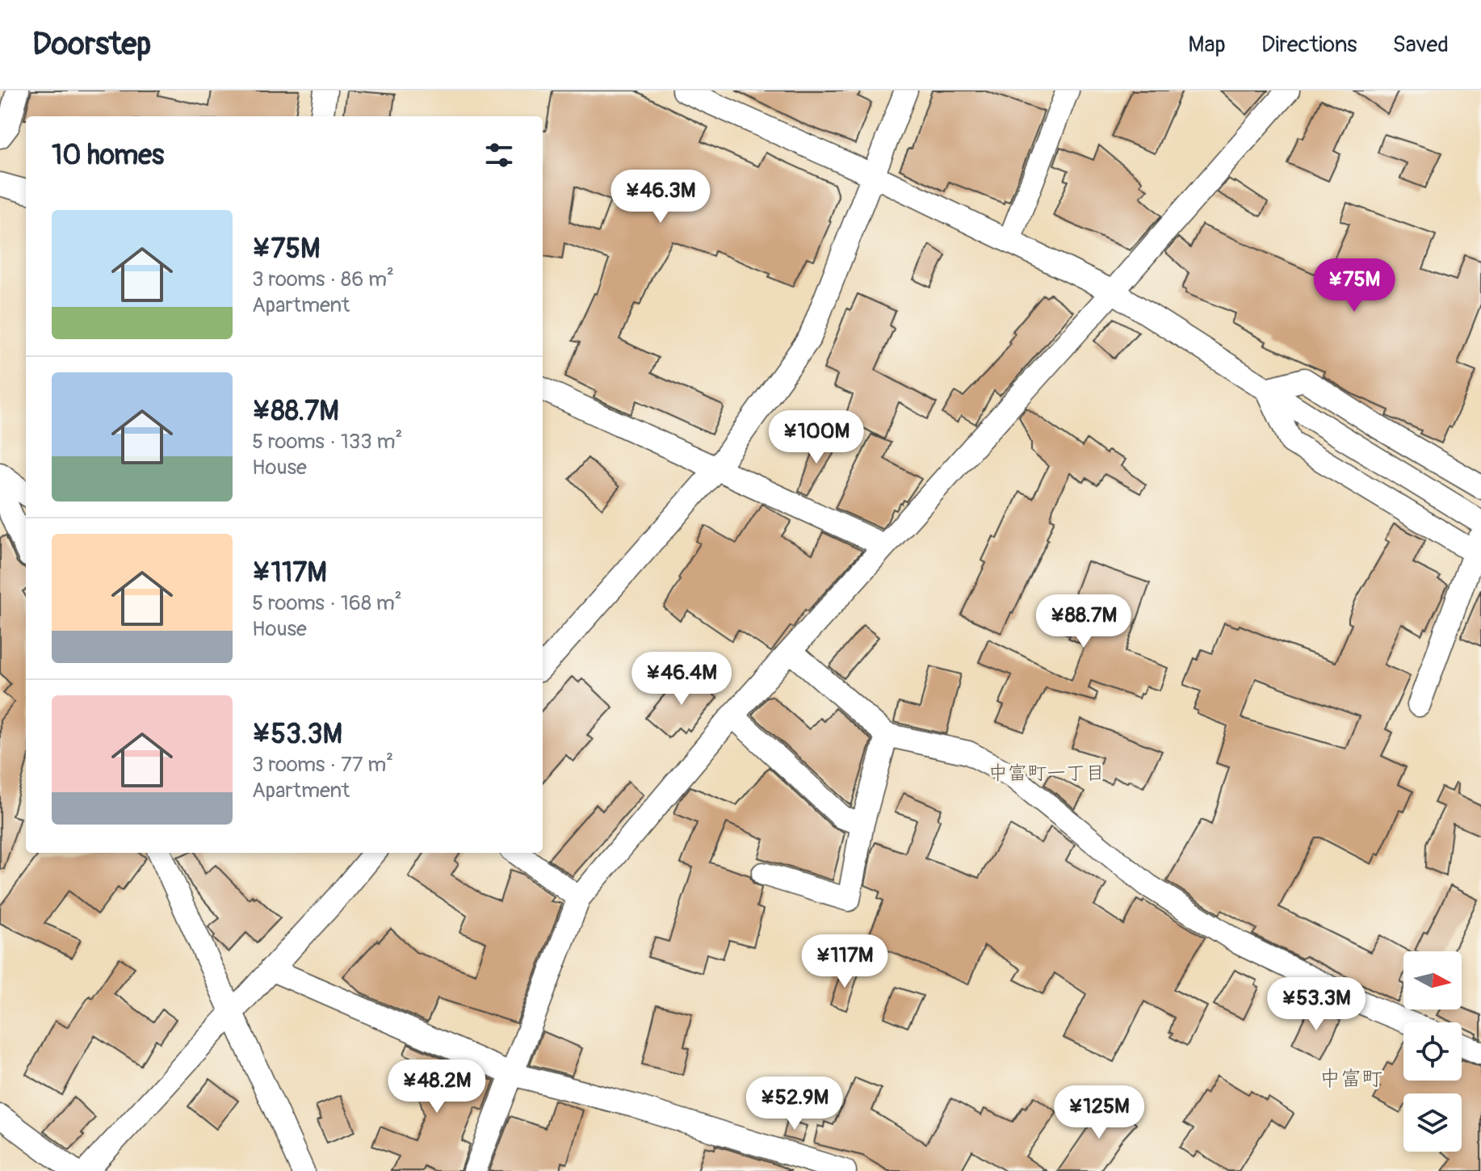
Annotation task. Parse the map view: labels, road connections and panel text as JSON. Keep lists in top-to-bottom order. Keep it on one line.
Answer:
{"districts":["中富町一丁目","中富町"],"north":"right","page":{"header":"Doorstep","nav":["Map","Directions","Saved"],"heading":"10 homes","price":["¥46.3M","¥75M","¥100M","¥88.7M","¥46.4M","¥117M","¥53.3M","¥48.2M","¥52.9M","¥125M"],"list":[{"name":"¥75M","note":"3 rooms · 86 m² · Apartment"},{"name":"¥88.7M","note":"5 rooms · 133 m² · House"},{"name":"¥117M","note":"5 rooms · 168 m² · House"},{"name":"¥53.3M","note":"3 rooms · 77 m² · Apartment"}]}}
